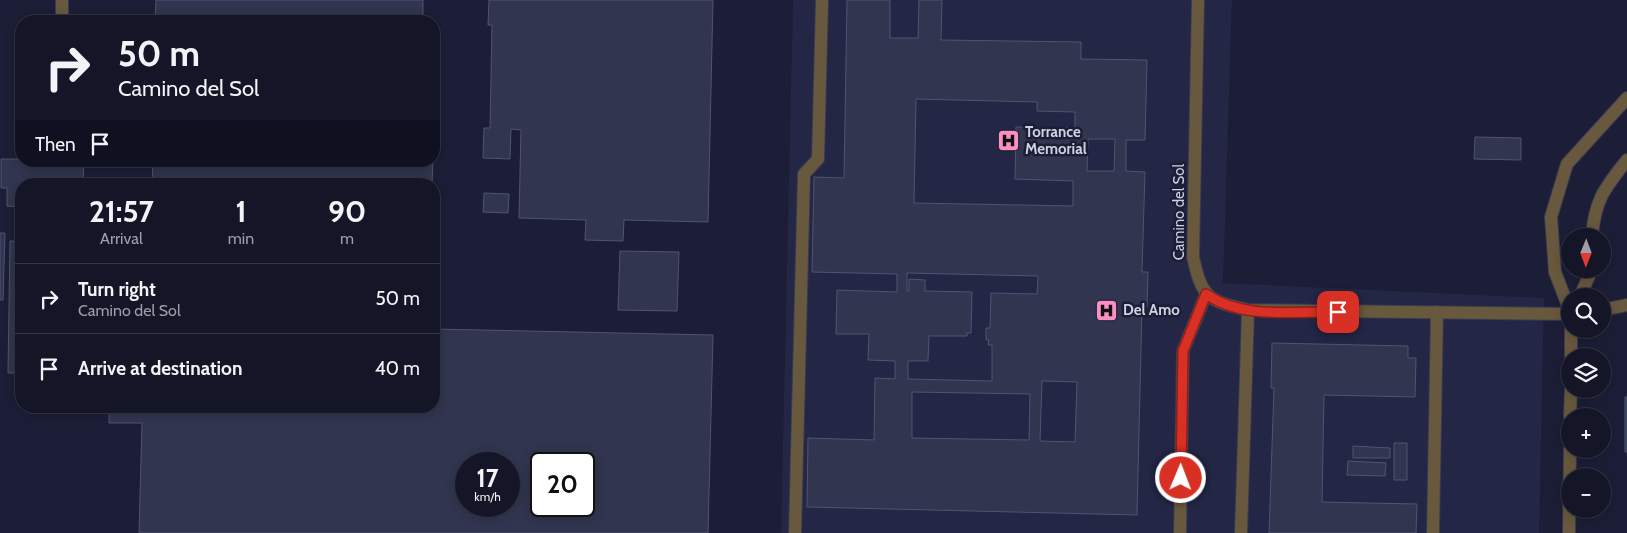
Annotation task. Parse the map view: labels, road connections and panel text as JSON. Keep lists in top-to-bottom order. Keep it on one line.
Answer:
{"streets":{"street":["Camino del Sol"]},"places":{"hospital":["Torrance Memorial","Del Amo"]},"north":"bottom","page":{"turn":["50 m","Camino del Sol"],"then":"Then","eta":["21:57","Arrival","1","min","90","m"],"map_buttons":["+","−"],"list":[{"name":"Turn right","note":"Camino del Sol","value":"50 m"},{"name":"Arrive at destination","value":"40 m"}],"speed":"17 km/h","limit":"20"}}
